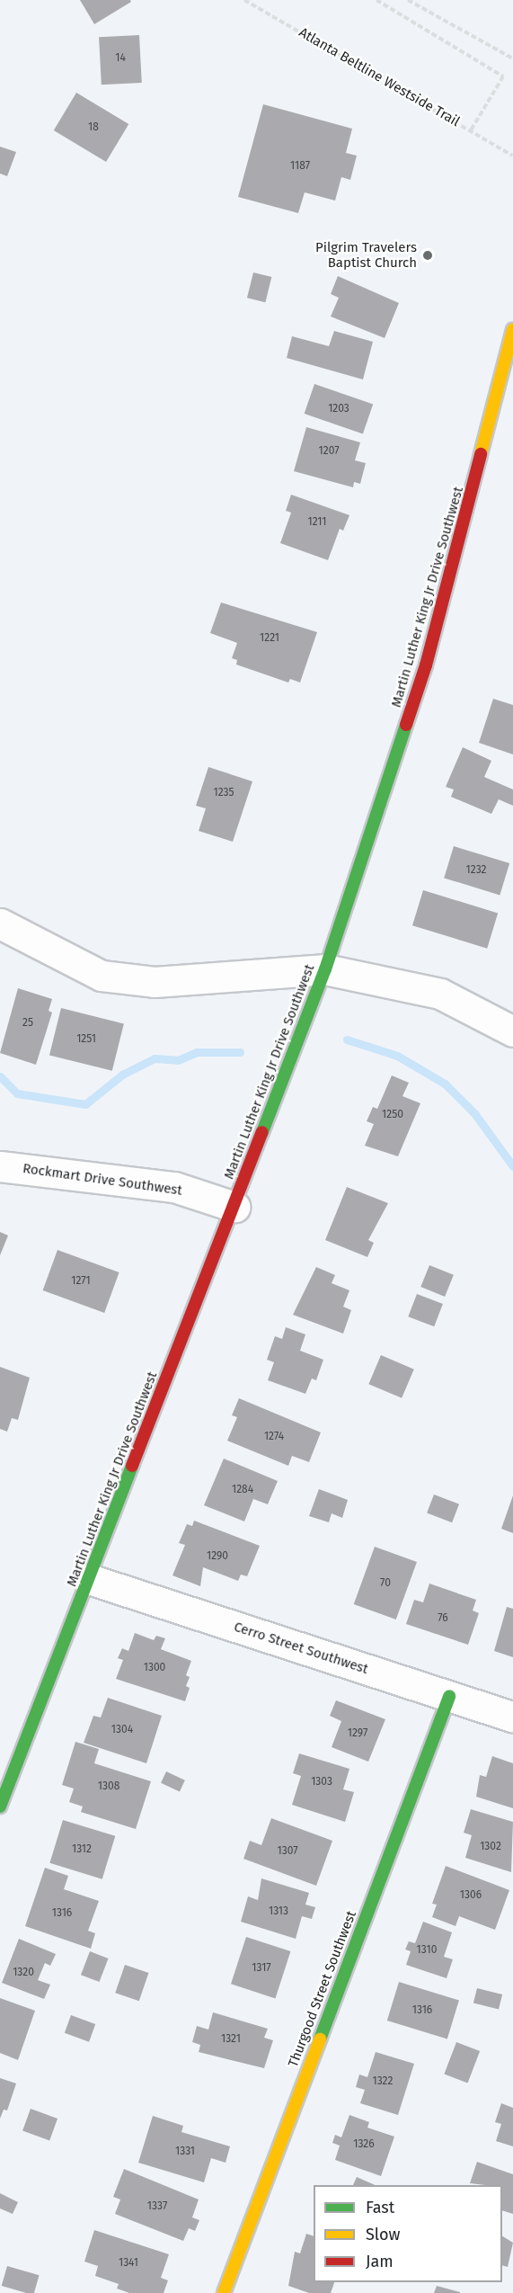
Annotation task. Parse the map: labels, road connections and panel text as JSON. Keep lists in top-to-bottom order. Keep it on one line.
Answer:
{"streets":{"main road":["Martin Luther King Jr Drive Southwest","Thurgood Street Southwest"],"street":["Rockmart Drive Southwest","Cerro Street Southwest"],"path":["Atlanta Beltline Westside Trail"]},"crossings":[["Martin Luther King Jr Drive Southwest","Rockmart Drive Southwest"],["Martin Luther King Jr Drive Southwest","Cerro Street Southwest"],["Cerro Street Southwest","Thurgood Street Southwest"]],"places":["Pilgrim Travelers Baptist Church"],"house_numbers":["14","18","1187","1203","1207","1211","1221","1235","1232","25","1251","1250","1271","1274","1284","1290","70","76","1300","1304","1297","1303","1308","1302","1312","1307","1306","1313","1316","1310","1317","1320","1316","1321","1322","1326","1331","1337","1341"],"legend":["Fast","Slow","Jam"]}
